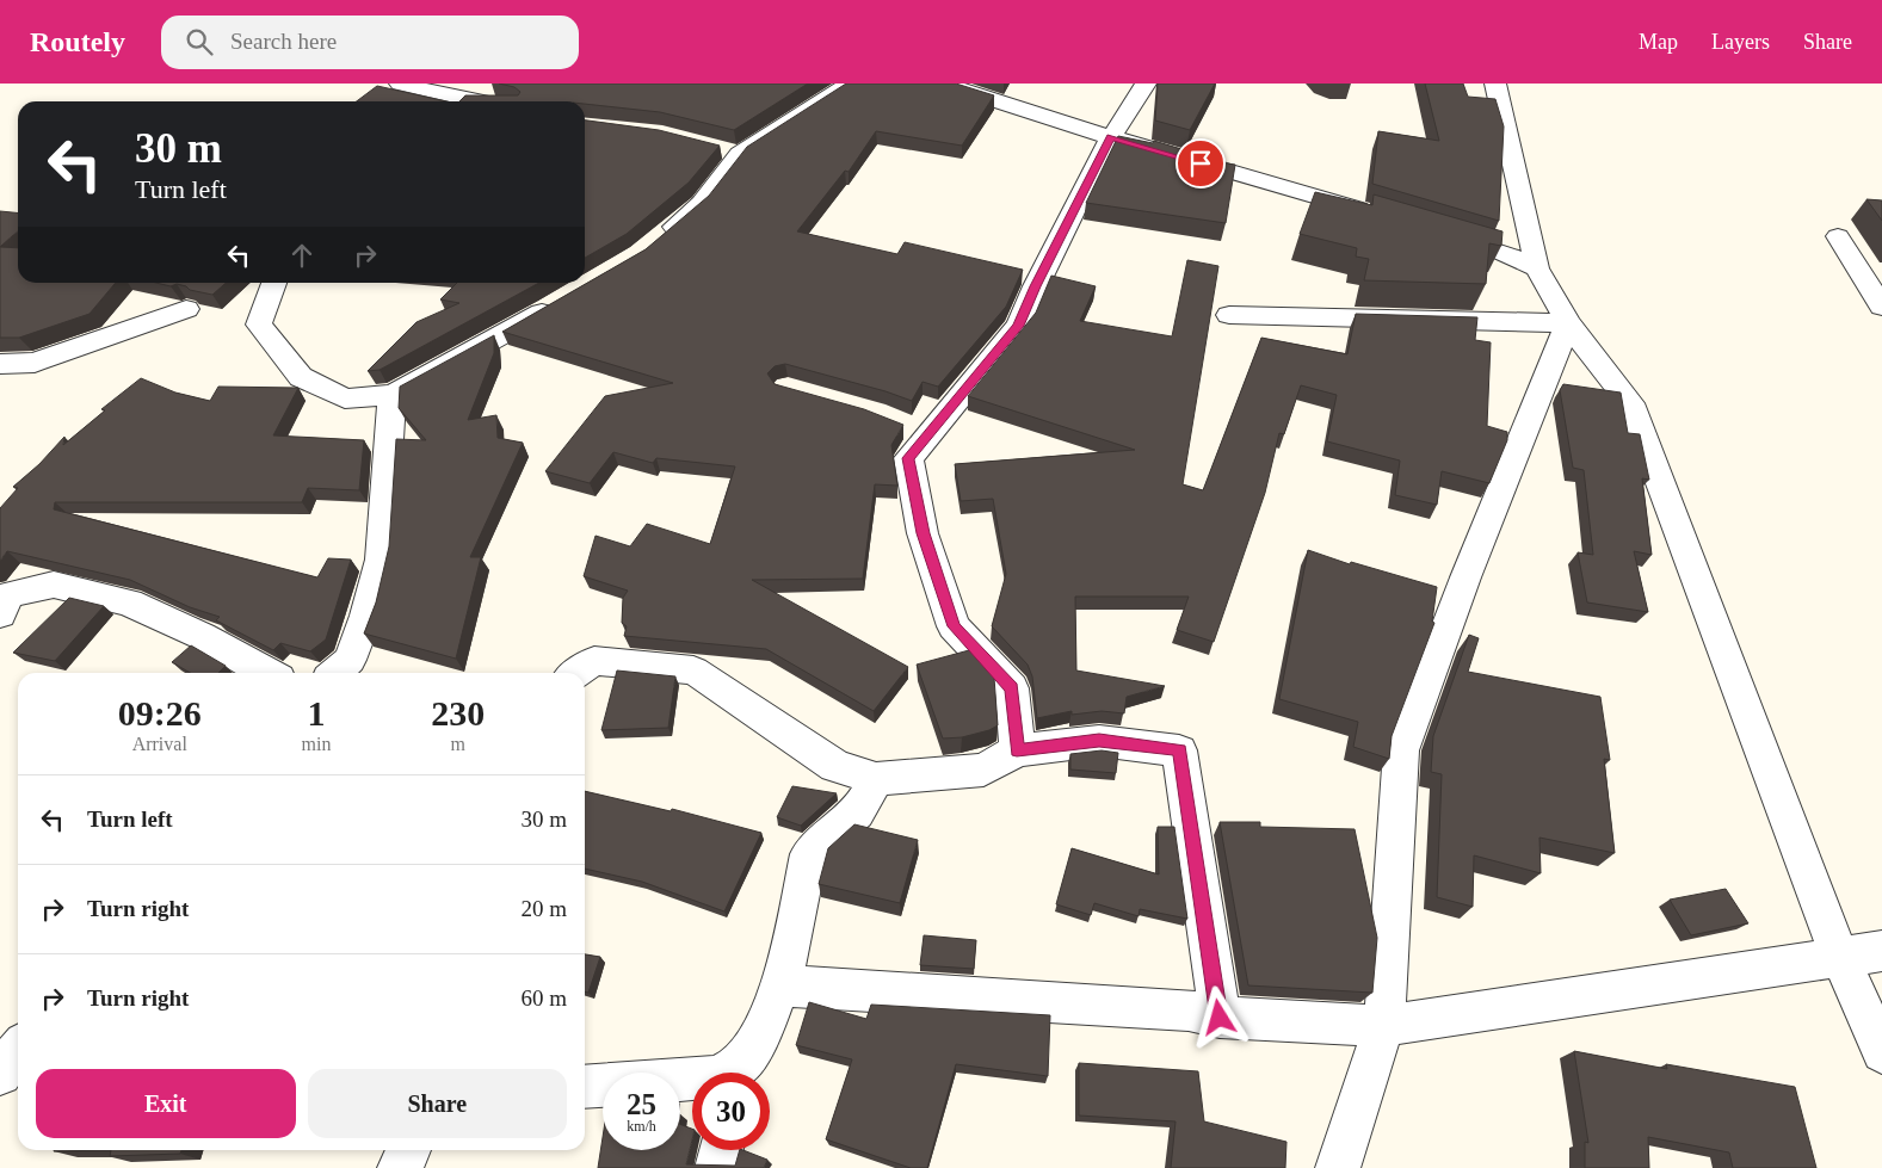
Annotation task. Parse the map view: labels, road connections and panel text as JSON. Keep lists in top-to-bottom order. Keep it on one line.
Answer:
{"page":{"header":"Routely","search":"Search here","nav":["Map","Layers","Share"],"turn":["30 m","Turn left"],"eta":["09:26","Arrival","1","min","230","m"],"list":[{"name":"Turn left","value":"30 m"},{"name":"Turn right","value":"20 m"},{"name":"Turn right","value":"60 m"}],"buttons":["Exit","Share"],"speed":"25 km/h","limit":"30"}}
